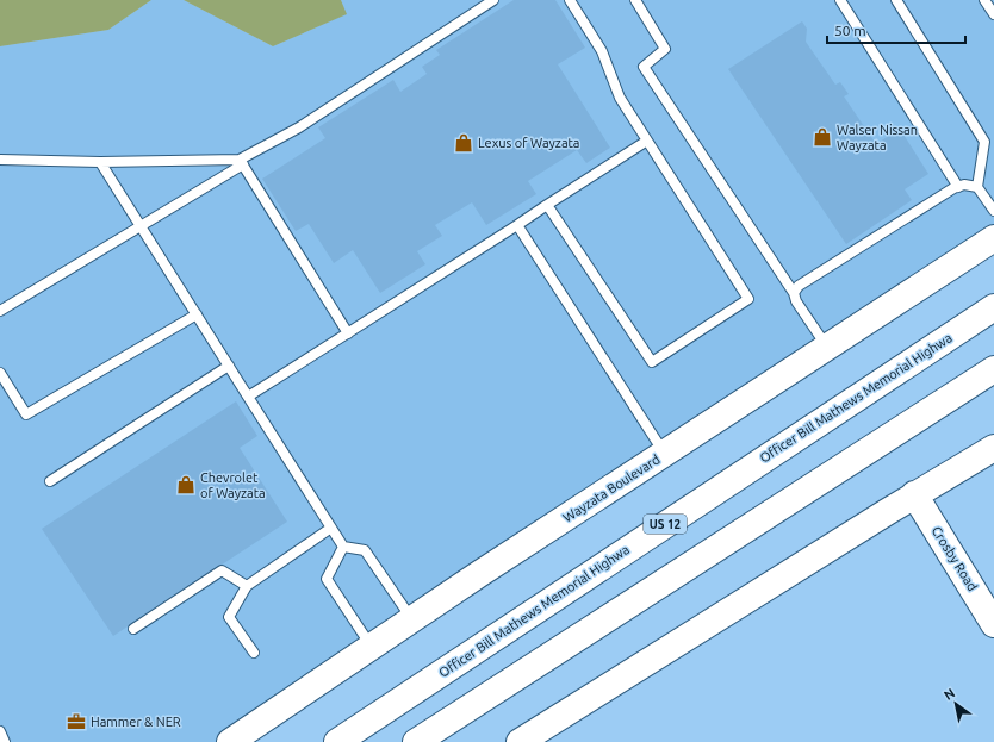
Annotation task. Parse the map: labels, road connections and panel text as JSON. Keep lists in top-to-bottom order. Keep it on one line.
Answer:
{"streets":{"main road":["Officer Bill Mathews Memorial Highwa","Wayzata Boulevard","US 12","Crosby Road"]},"places":{"shop":["Walser Nissan Wayzata","Lexus of Wayzata","Chevrolet of Wayzata"],"office":["Hammer & NER"]},"scale_bar":"50 m","north":"top left"}
